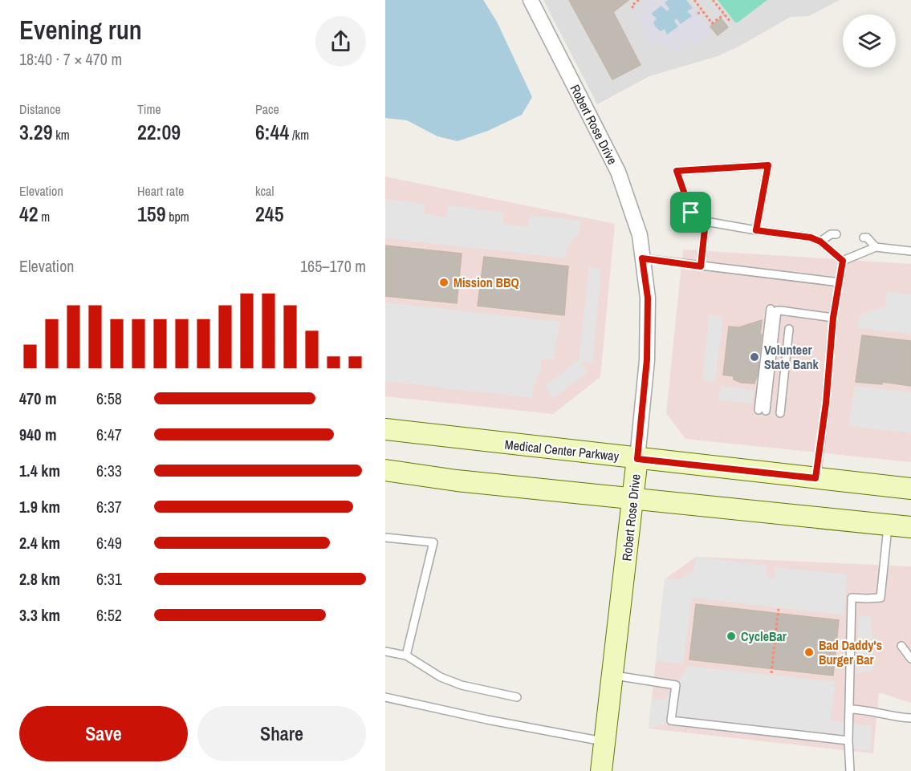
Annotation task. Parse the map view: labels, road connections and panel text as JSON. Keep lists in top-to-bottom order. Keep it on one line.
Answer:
{"streets":{"main road":["Robert Rose Drive","Medical Center Parkway"]},"crossings":[["Robert Rose Drive","Medical Center Parkway"]],"places":["Mission BBQ","Volunteer State Bank","CycleBar","Bad Daddy's Burger Bar"],"page":{"heading":["Evening run","18:40 · 7 × 470 m"],"stats":[["Distance","3.29 km"],["Time","22:09"],["Pace","6:44 /km"],["Elevation","42 m"],["Heart rate","159 bpm"],["kcal","245"]],"chart":["Elevation","165–170 m"],"list":[{"name":"470 m","note":"6:58"},{"name":"940 m","note":"6:47"},{"name":"1.4 km","note":"6:33"},{"name":"1.9 km","note":"6:37"},{"name":"2.4 km","note":"6:49"},{"name":"2.8 km","note":"6:31"},{"name":"3.3 km","note":"6:52"}],"buttons":["Save","Share"]}}
